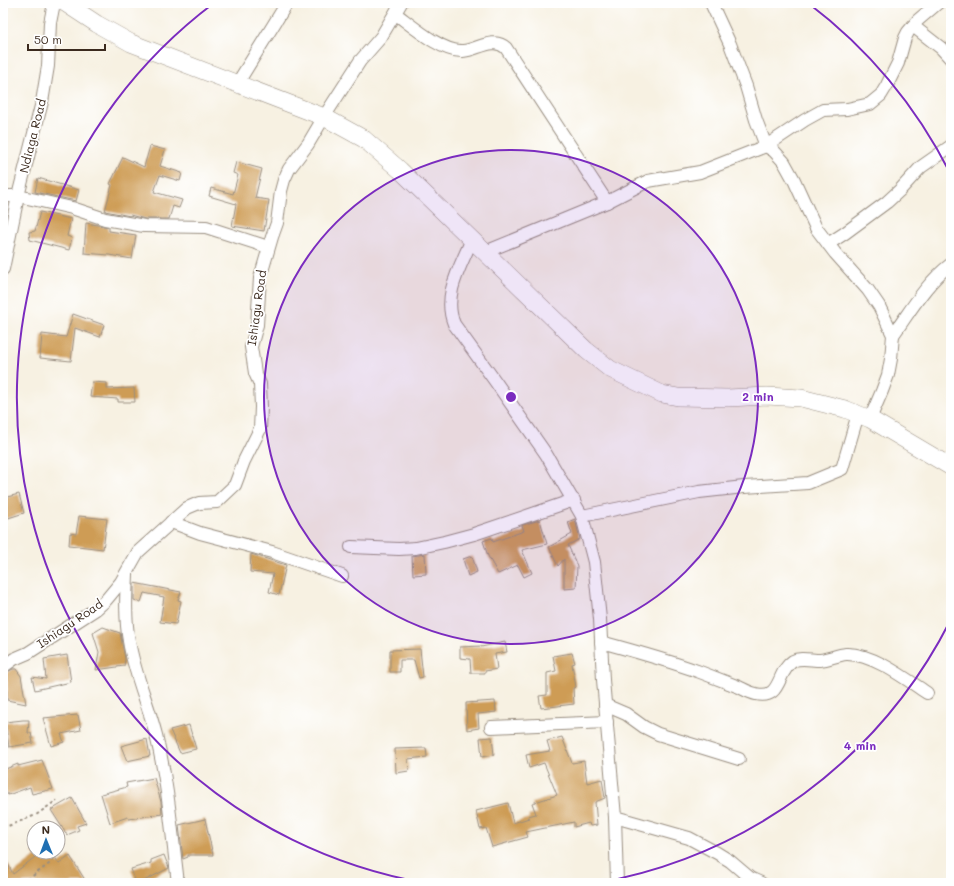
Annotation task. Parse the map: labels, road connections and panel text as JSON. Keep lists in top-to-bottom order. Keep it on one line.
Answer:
{"streets":{"street":["Ndiaga Road","Ishiagu Road"]},"scale_bar":"50 m","north":"top","rings":["2 min","4 min"]}
